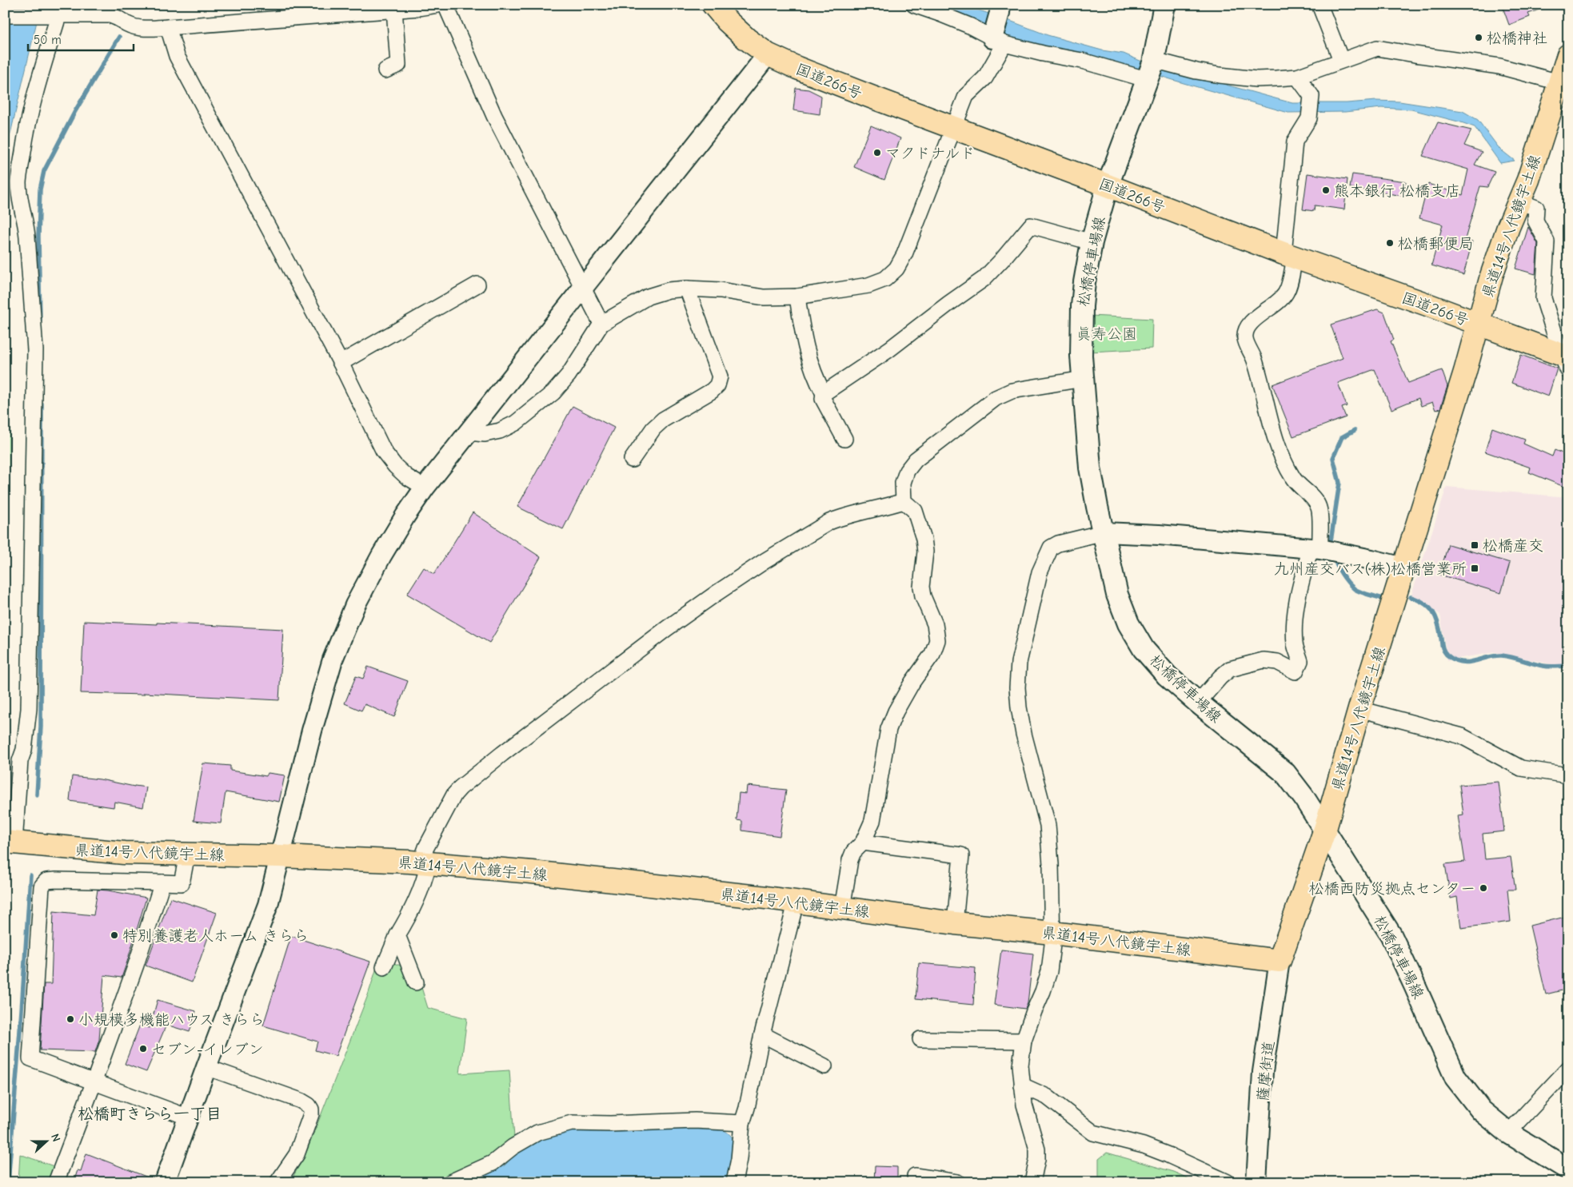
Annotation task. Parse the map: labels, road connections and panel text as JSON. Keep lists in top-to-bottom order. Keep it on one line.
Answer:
{"streets":{"main road":["国道266号","県道14号八代鏡宇土線","松橋停車場線"],"street":["薩摩街道"]},"crossings":[["国道266号","県道14号八代鏡宇土線"],["国道266号","松橋停車場線"],["県道14号八代鏡宇土線","松橋停車場線"],["県道14号八代鏡宇土線","薩摩街道"]],"districts":["松橋町きらら一丁目"],"parks":["眞寿公園"],"places":{"other":["松橋神社","マクドナルド","熊本銀行 松橋支店","松橋郵便局","松橋西防災拠点センター","特別養護老人ホーム きらら","小規模多機能ハウス きらら","セブン-イレブン"],"transit":["松橋産交","九州産交バス(株)松橋営業所"]},"scale_bar":"50 m","north":"right"}
